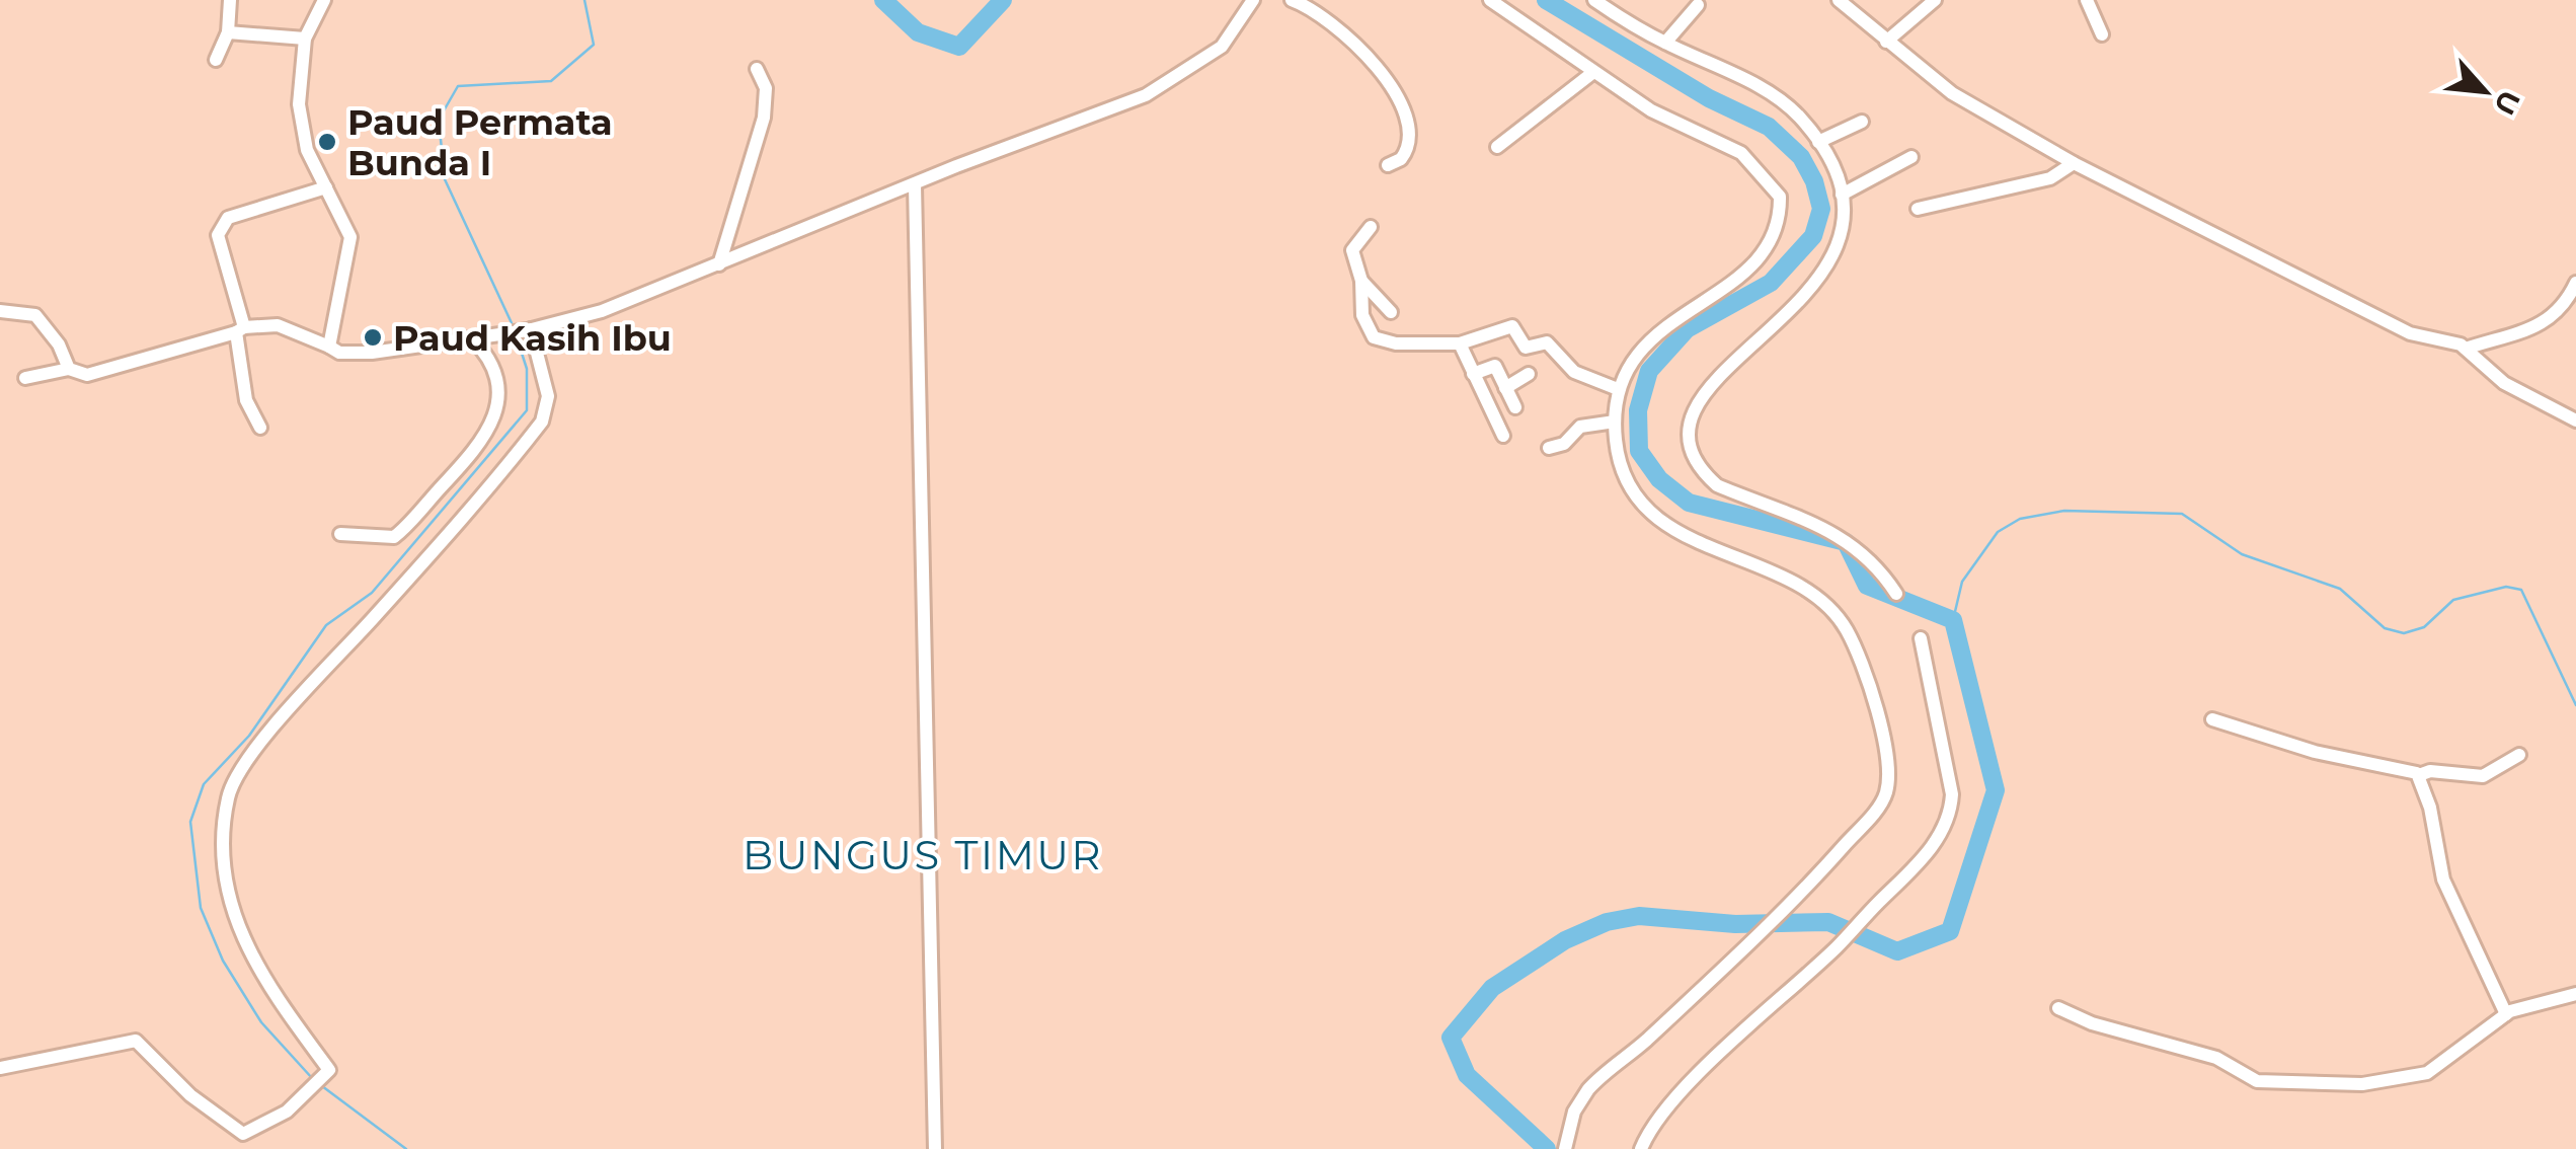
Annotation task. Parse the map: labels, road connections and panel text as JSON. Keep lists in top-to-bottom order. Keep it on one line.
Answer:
{"districts":["BUNGUS TIMUR"],"places":["Paud Permata Bunda I","Paud Kasih Ibu"],"north":"bottom right"}
